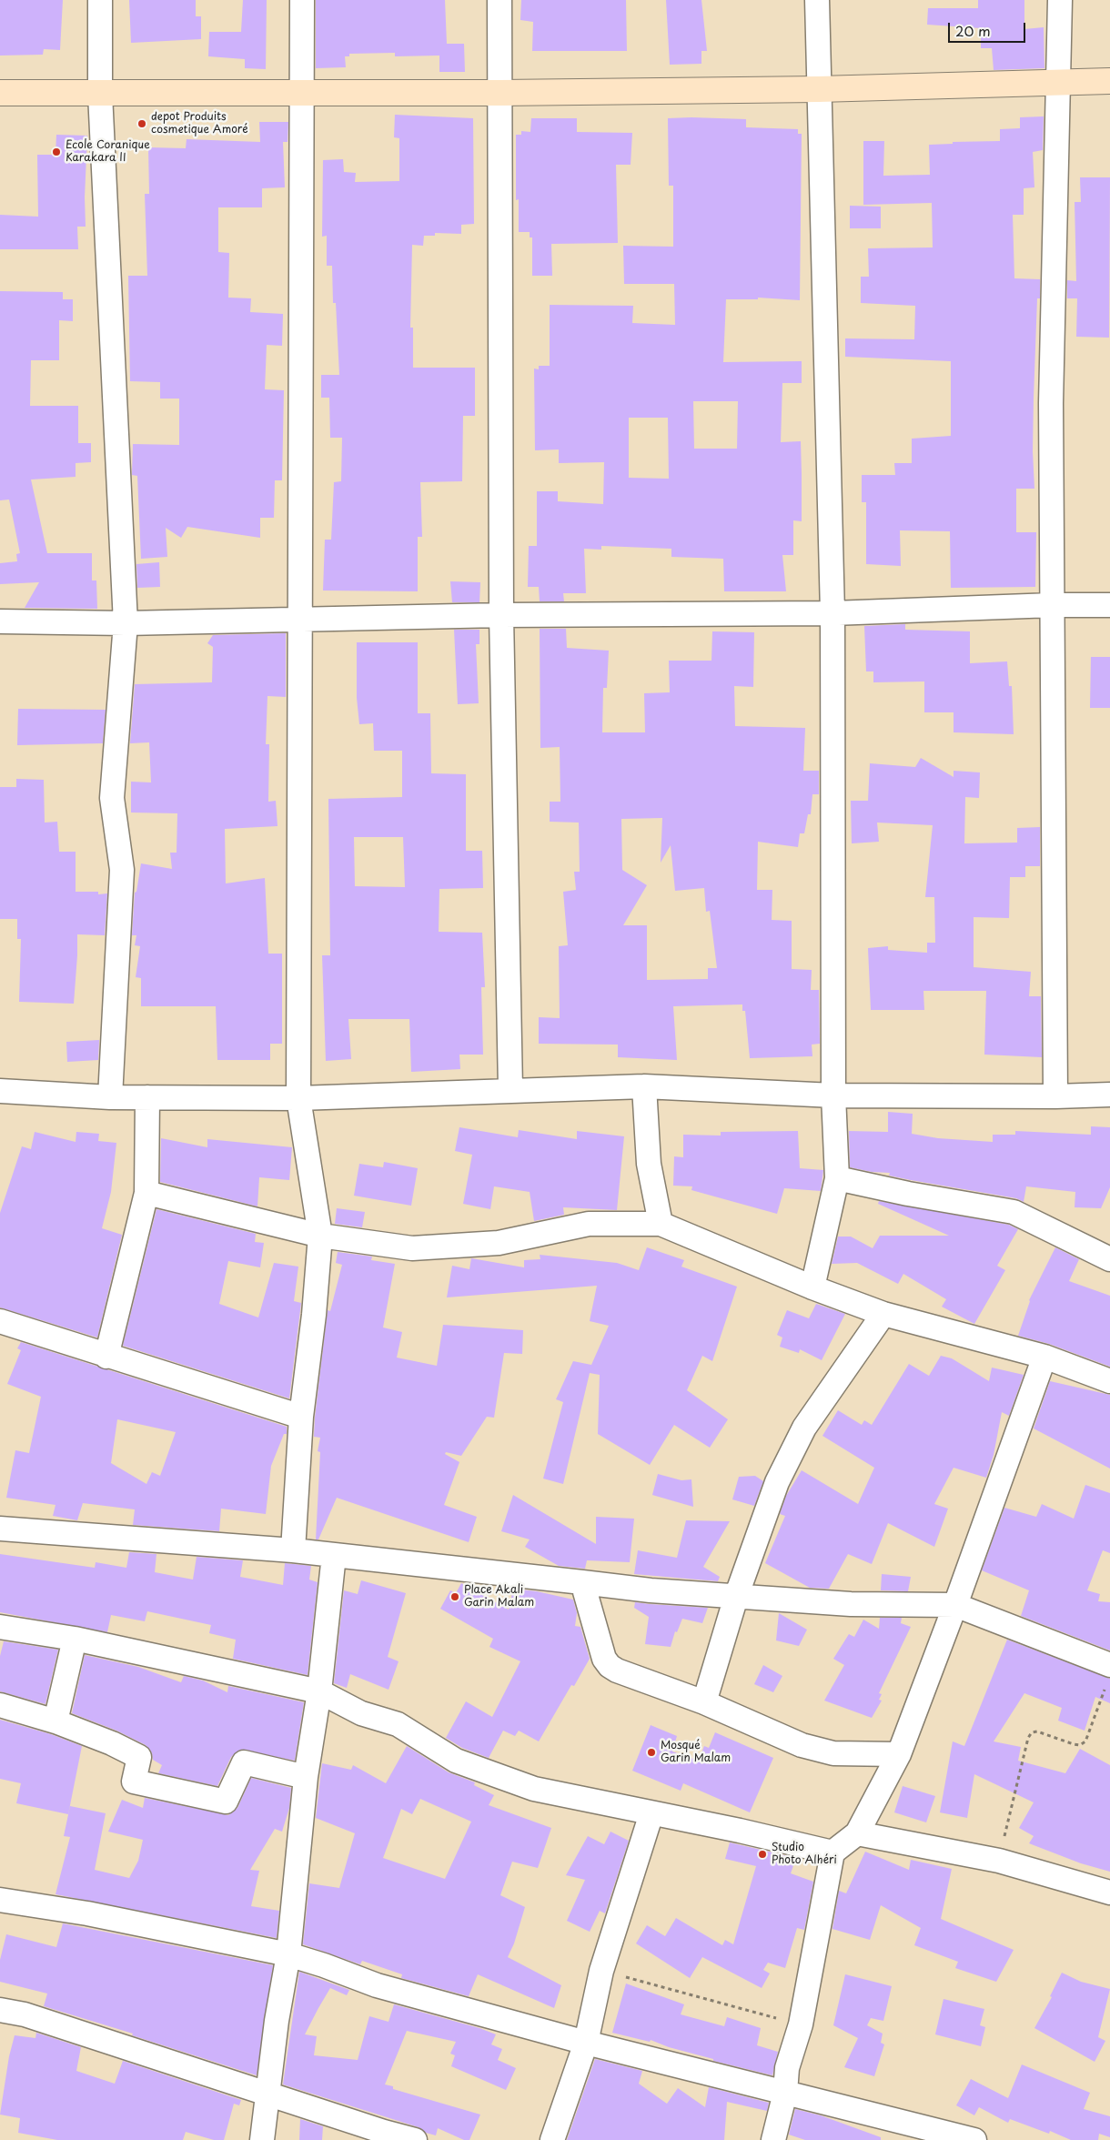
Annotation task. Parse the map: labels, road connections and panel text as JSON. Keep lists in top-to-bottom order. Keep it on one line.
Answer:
{"places":["depot Produits cosmetique Amoré","Ecole Coranique Karakara II","Place Akali Garin Malam","Mosqué Garin Malam","Studio Photo Alhéri"],"scale_bar":"20 m"}
